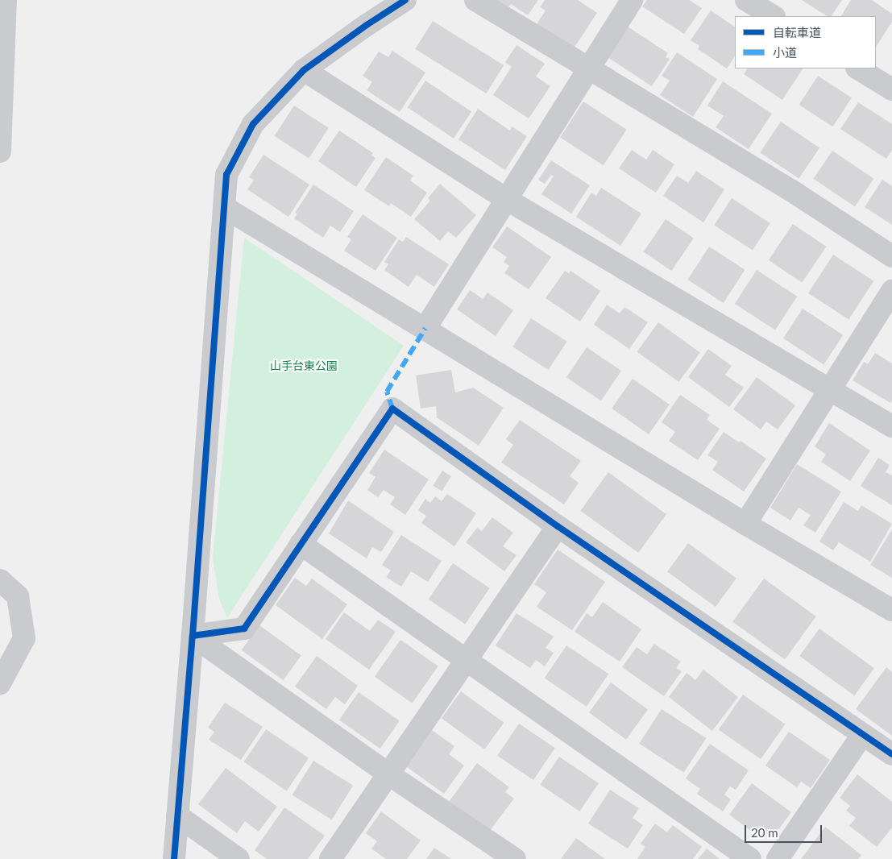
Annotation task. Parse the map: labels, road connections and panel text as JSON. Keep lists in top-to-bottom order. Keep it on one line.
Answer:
{"parks":["山手台東公園"],"legend":["自転車道","小道"],"scale_bar":"20 m"}
